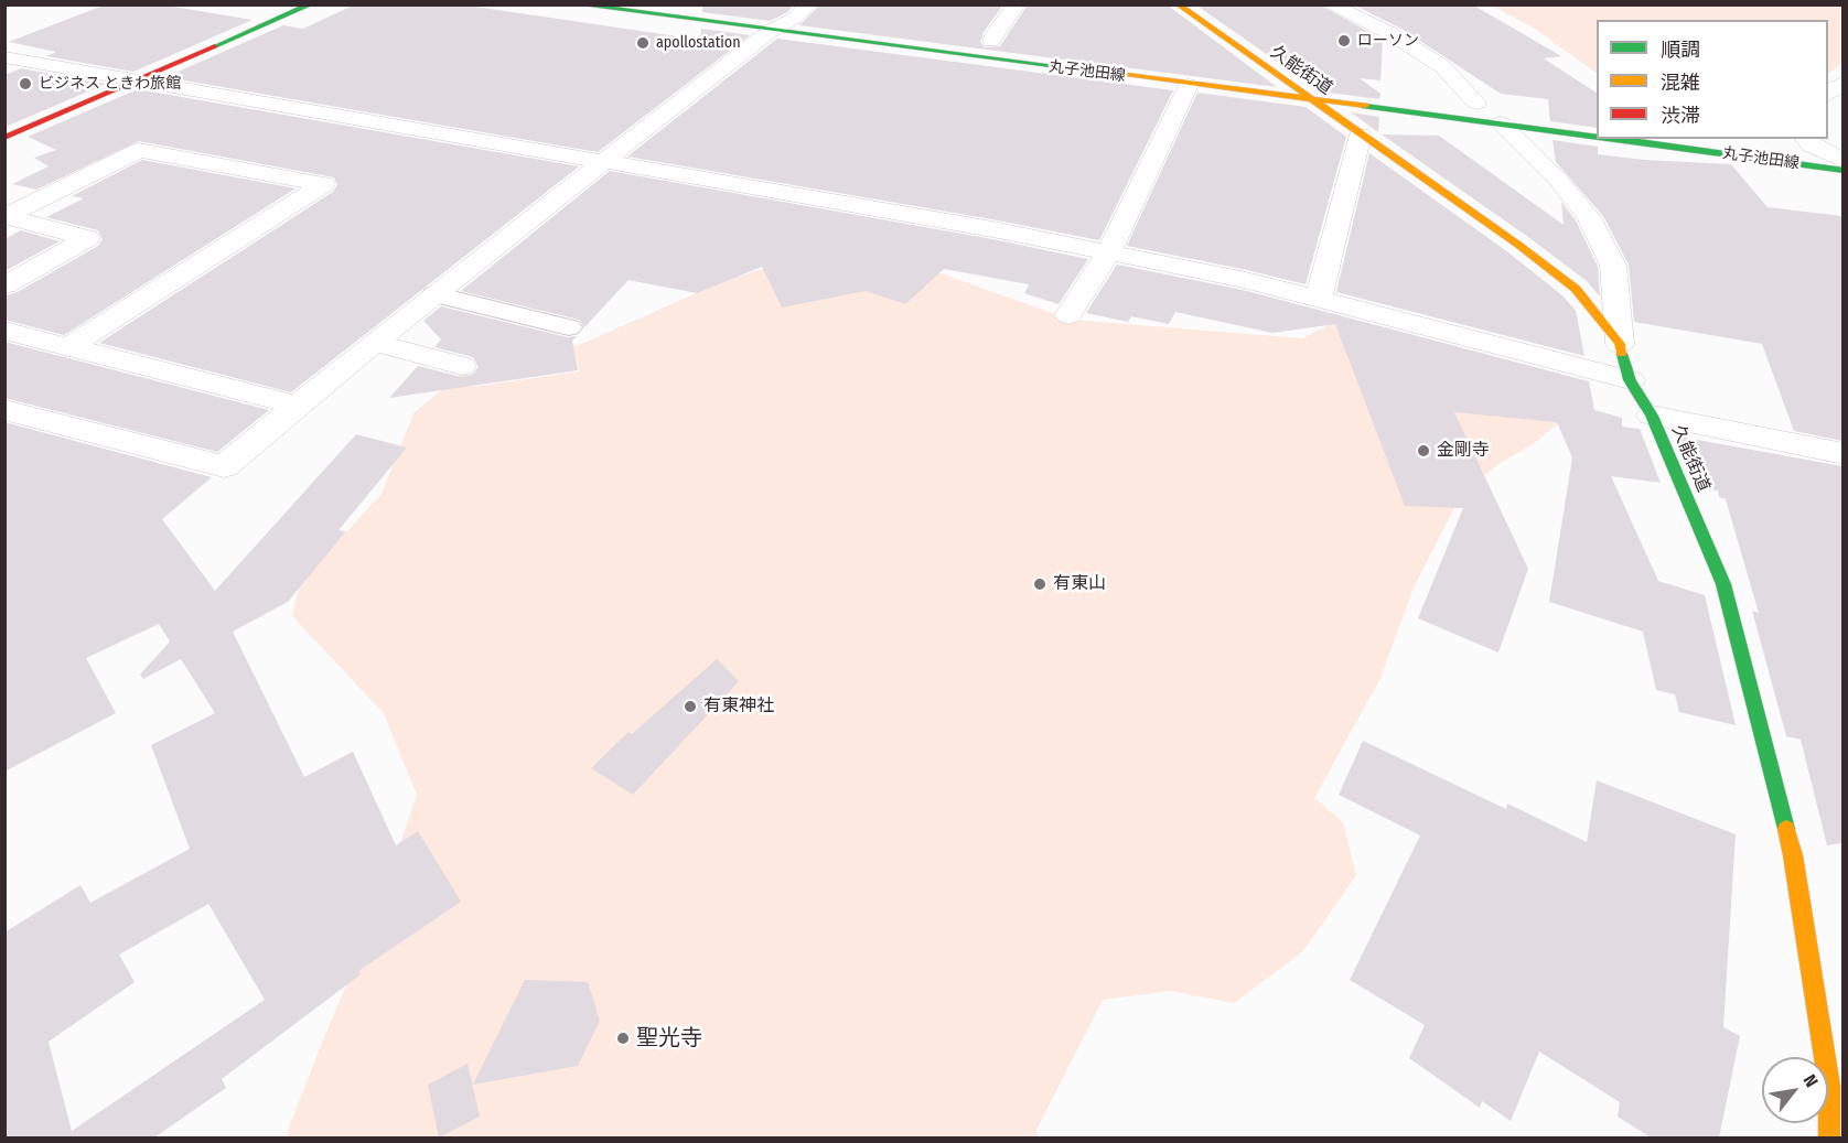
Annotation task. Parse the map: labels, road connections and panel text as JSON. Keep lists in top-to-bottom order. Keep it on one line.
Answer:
{"streets":{"street":["久能街道","丸子池田線"]},"crossings":[["久能街道","丸子池田線"]],"places":["ローソン","apollostation","ビジネス ときわ旅館","金剛寺","有東山","有東神社","聖光寺"],"legend":["順調","混雑","渋滞"],"north":"top right"}
